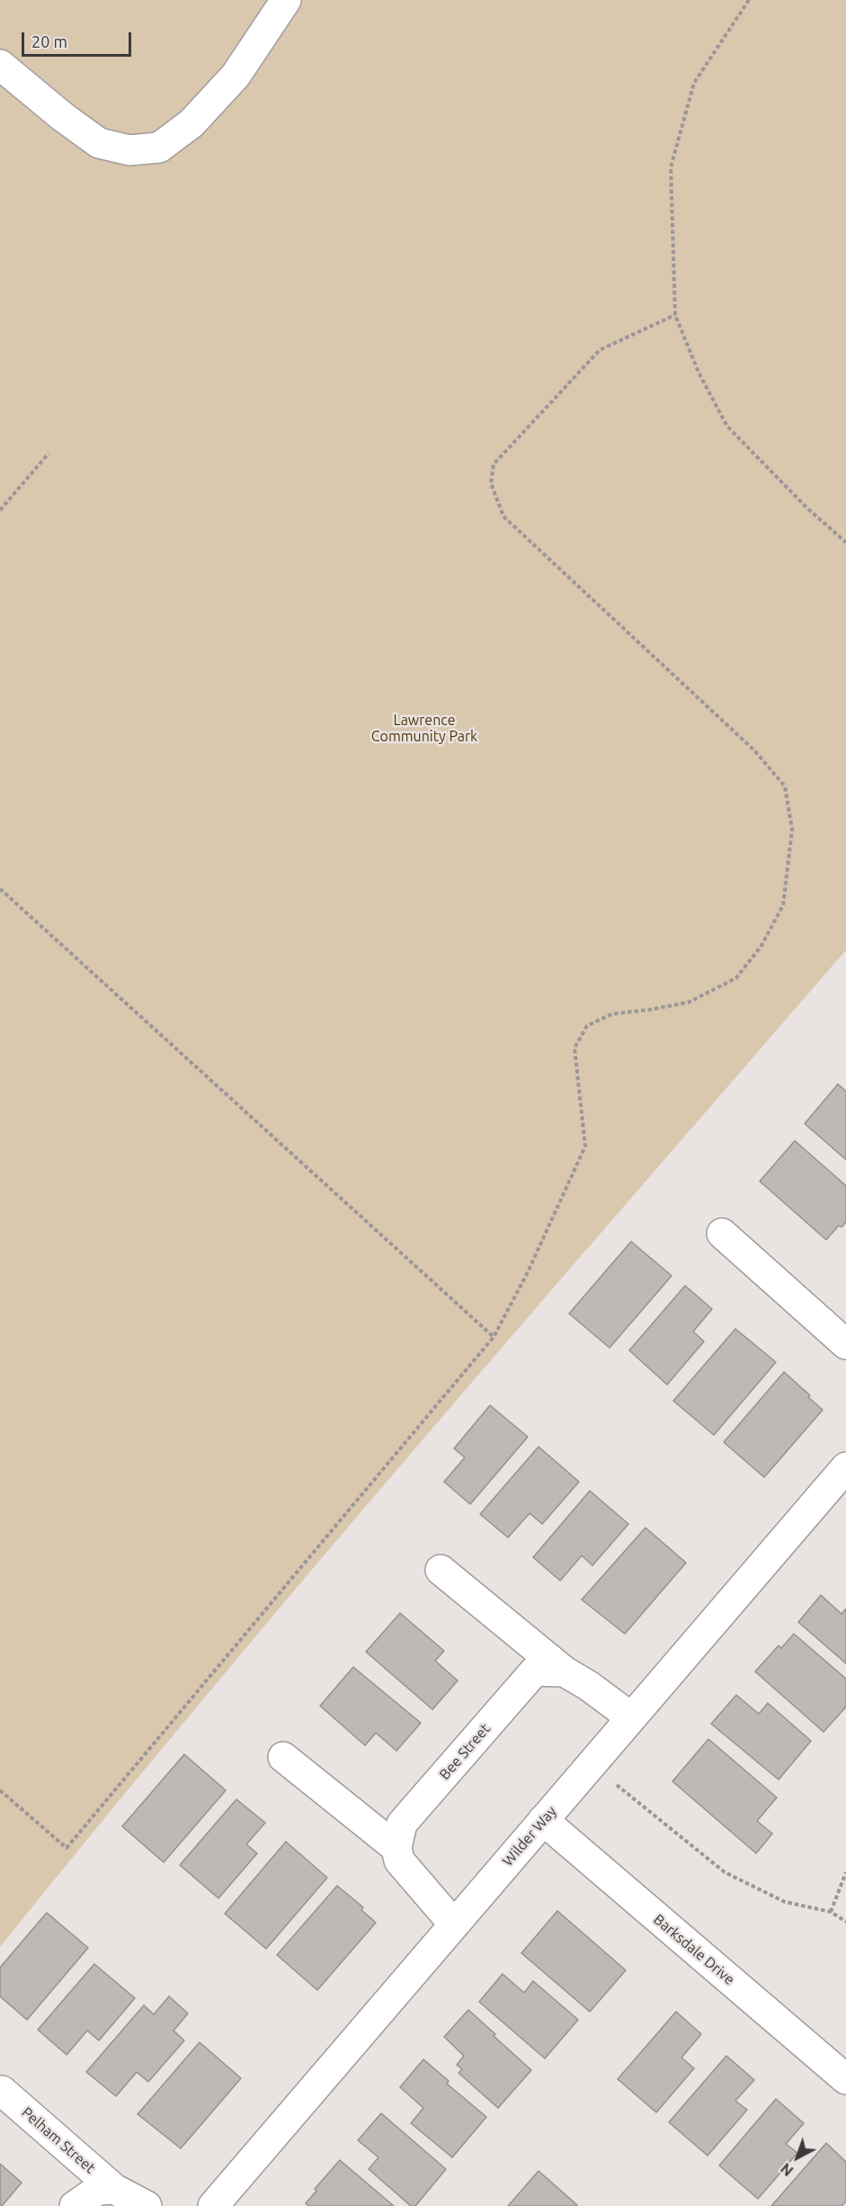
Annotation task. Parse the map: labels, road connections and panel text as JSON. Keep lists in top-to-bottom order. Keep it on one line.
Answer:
{"streets":{"street":["Bee Street","Wilder Way","Barksdale Drive","Pelham Street"]},"crossings":[["Bee Street","Wilder Way"],["Wilder Way","Barksdale Drive"]],"parks":["Lawrence Community Park"],"scale_bar":"20 m","north":"bottom left"}
